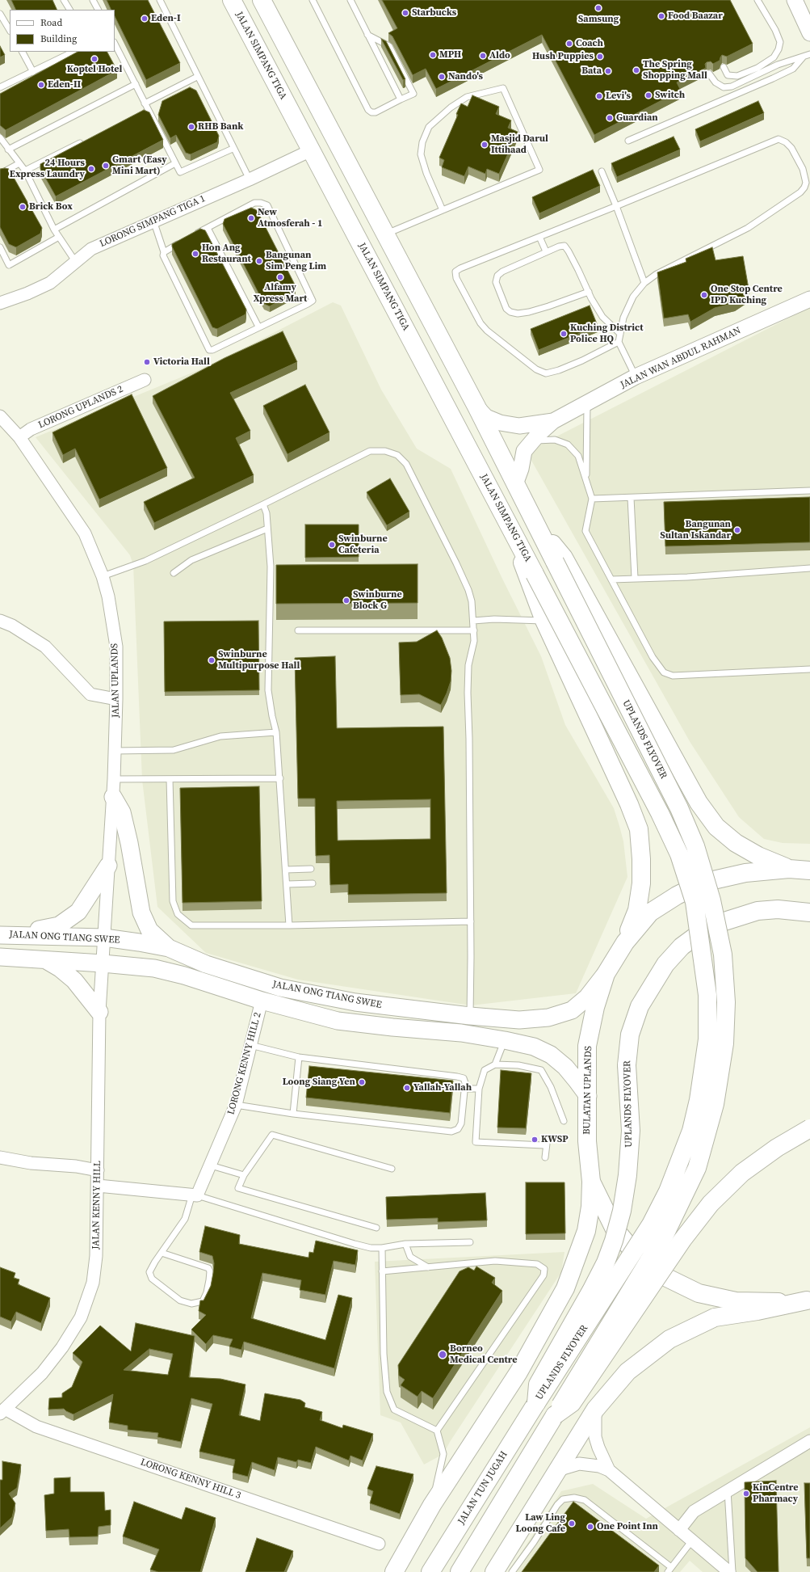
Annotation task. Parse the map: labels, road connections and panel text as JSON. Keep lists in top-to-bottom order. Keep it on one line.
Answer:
{"streets":{"main road":["JALAN SIMPANG TIGA","UPLANDS FLYOVER","JALAN ONG TIANG SWEE","BULATAN UPLANDS","JALAN TUN JUGAH"],"street":["LORONG SIMPANG TIGA 1","JALAN WAN ABDUL RAHMAN","LORONG UPLANDS 2","JALAN UPLANDS","LORONG KENNY HILL 2","JALAN KENNY HILL","LORONG KENNY HILL 3"]},"crossings":[["JALAN SIMPANG TIGA","LORONG SIMPANG TIGA 1"],["JALAN SIMPANG TIGA","UPLANDS FLYOVER"],["LORONG UPLANDS 2","JALAN UPLANDS"],["JALAN UPLANDS","JALAN ONG TIANG SWEE"],["JALAN UPLANDS","JALAN KENNY HILL"],["UPLANDS FLYOVER","JALAN TUN JUGAH"],["JALAN ONG TIANG SWEE","LORONG KENNY HILL 2"],["JALAN ONG TIANG SWEE","BULATAN UPLANDS"],["JALAN ONG TIANG SWEE","JALAN KENNY HILL"],["JALAN KENNY HILL","LORONG KENNY HILL 3"]],"places":["Samsung","Starbucks","Food Baazar","Eden-I","Coach","MPH","Aldo","Hush Puppies","Koptel Hotel","The Spring Shopping Mall","Bata","Nando's","Eden-II","Switch","Levi's","Guardian","RHB Bank","Masjid Darul Ittihaad","Gmart (Easy Mini Mart)","24 Hours Express Laundry","Brick Box","New Atmosferah - 1","Hon Ang Restaurant","Bangunan Sim Peng Lim","Alfamy Xpress Mart","One Stop Centre IPD Kuching","Kuching District Police HQ","Victoria Hall","Bangunan Sultan Iskandar","Swinburne Cafeteria","Swinburne Block G","Swinburne Multipurpose Hall","Loong Siang Yen","Yallah-Yallah","KWSP","Borneo Medical Centre","KinCentre Pharmacy","Law Ling Loong Cafe","One Point Inn"],"legend":["Road","Building"]}
